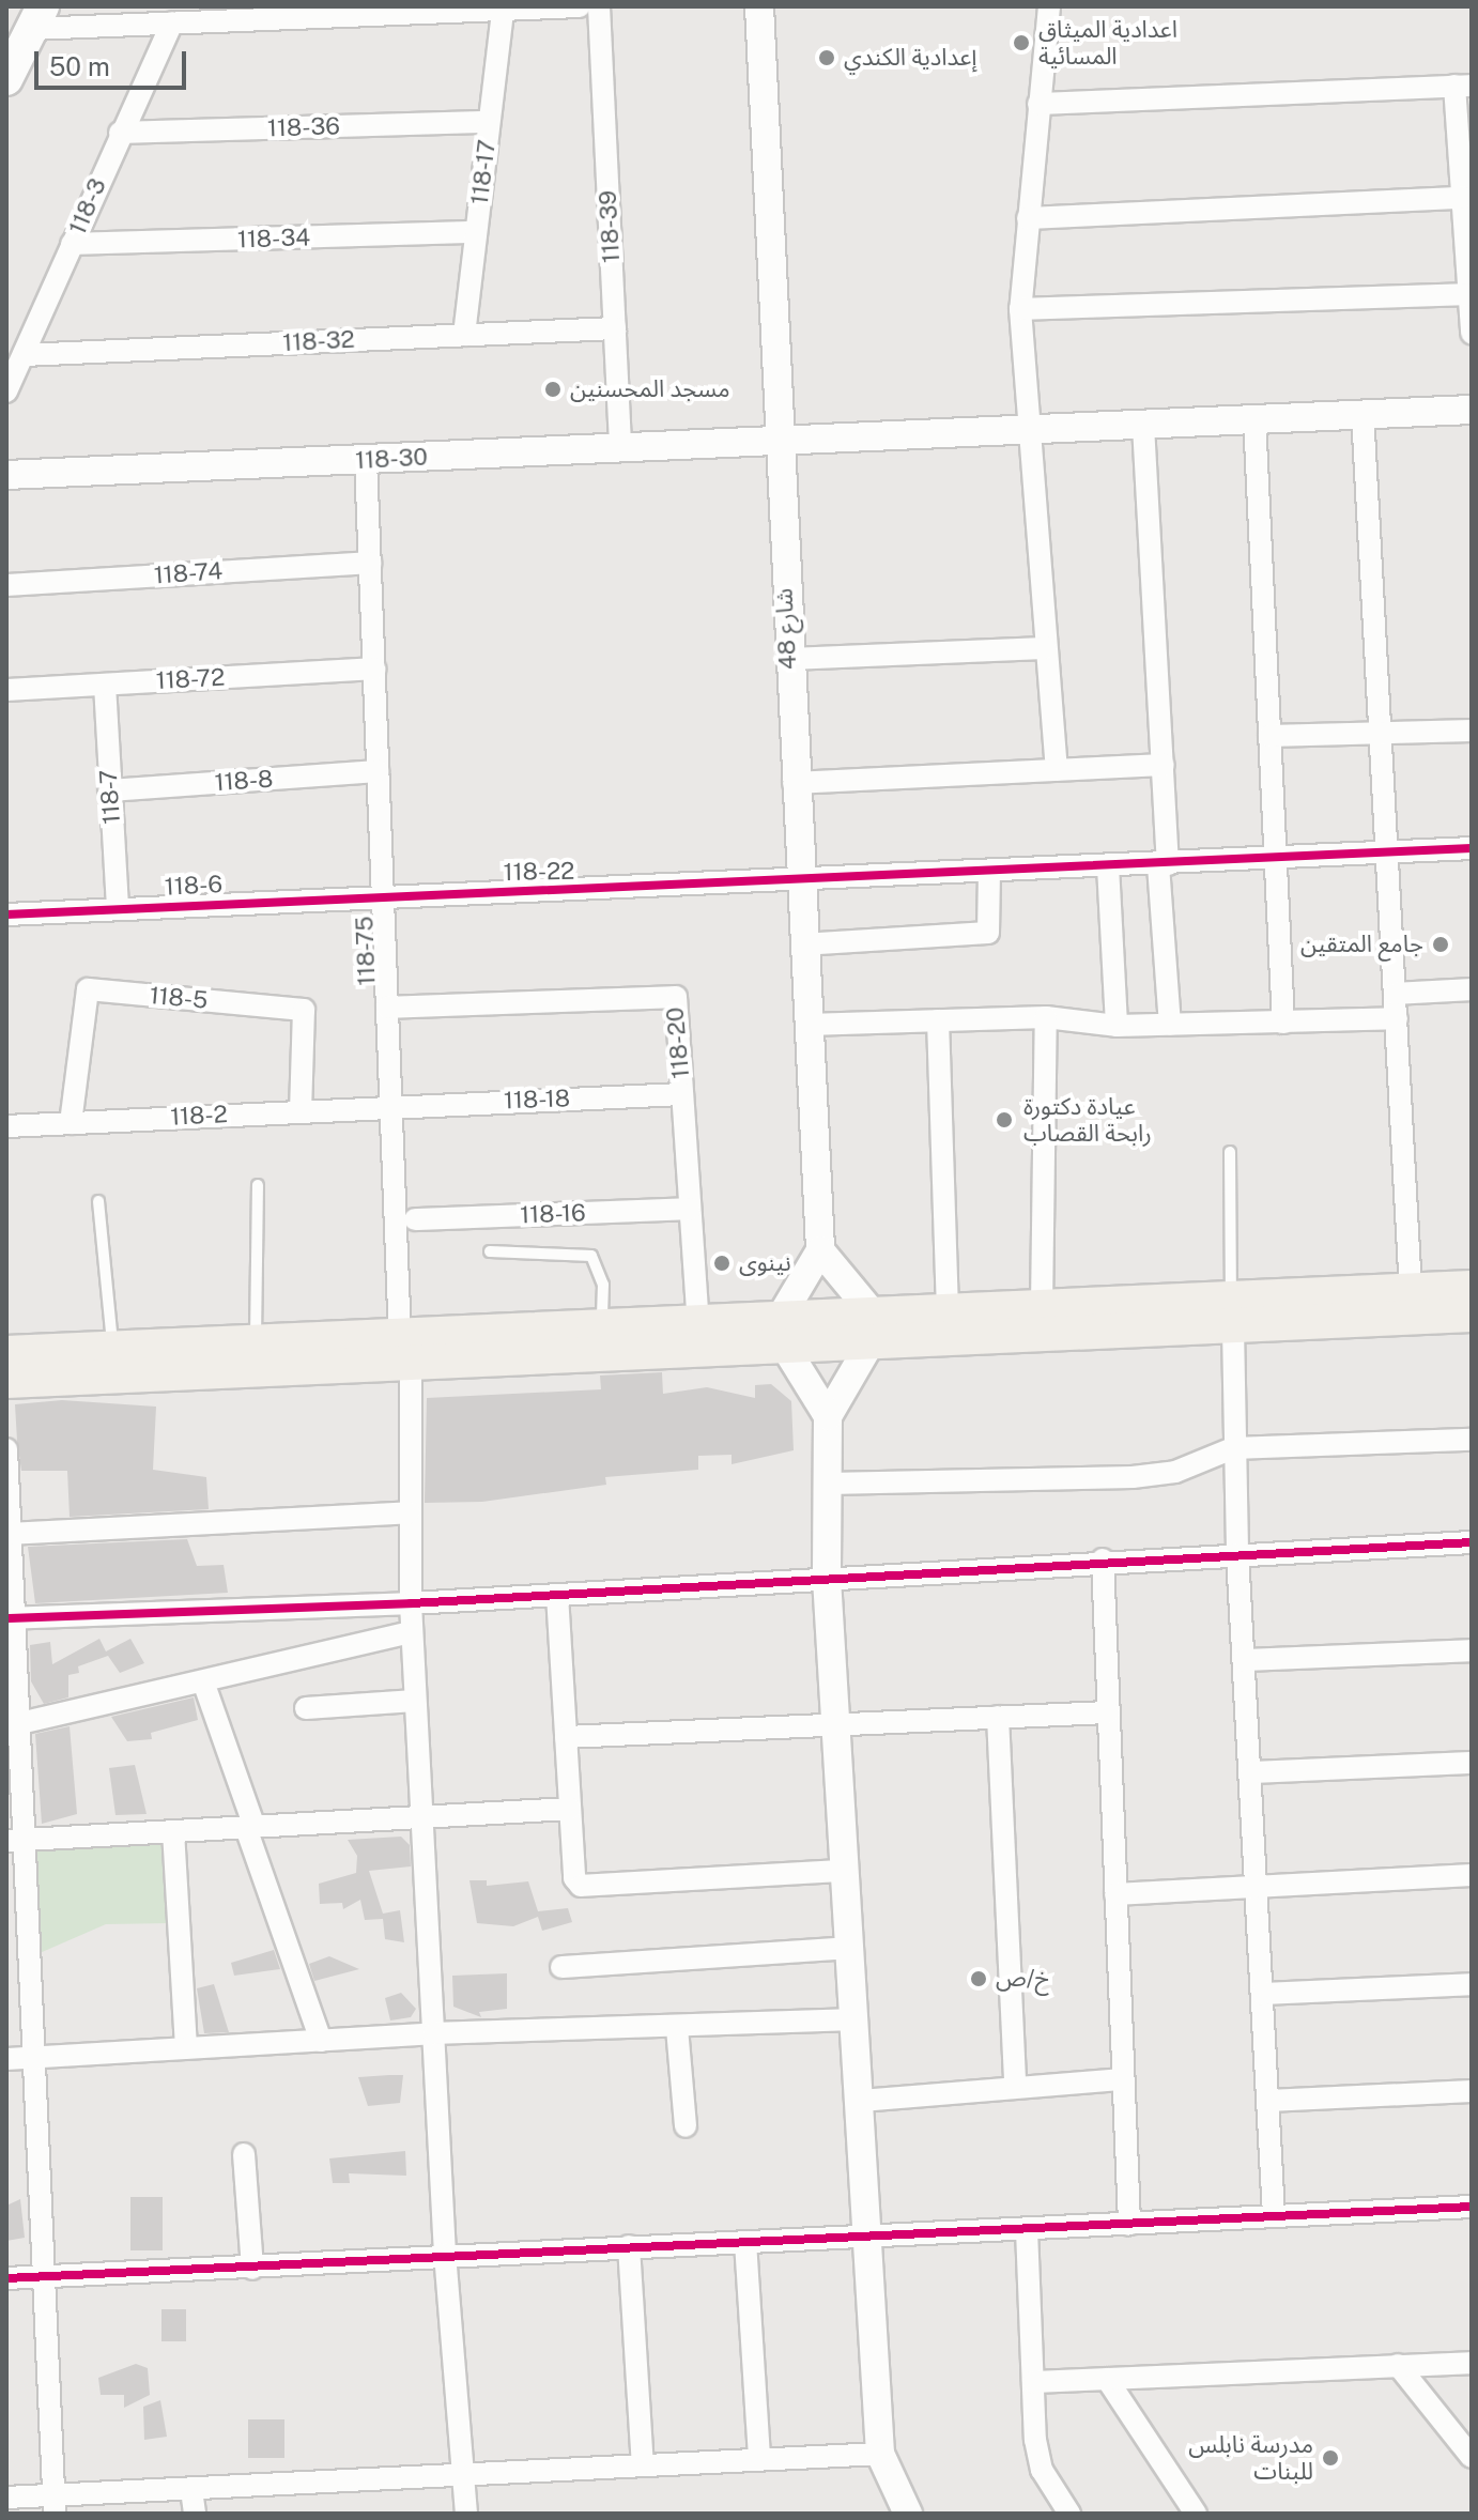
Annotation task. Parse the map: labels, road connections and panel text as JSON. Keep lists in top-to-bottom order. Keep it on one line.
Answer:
{"streets":{"street":["118-36","118-17","118-3","118-39","118-34","118-32","118-30","118-74","شارع 48","118-72","118-8","118-7","118-22","118-6","118-75","118-5","118-20","118-18","118-2","118-16"]},"crossings":[["118-36","118-17"],["118-36","118-3"],["118-17","118-34"],["118-17","118-32"],["118-3","118-34"],["118-3","118-32"],["118-39","118-32"],["118-39","118-30"],["118-30","شارع 48"],["118-30","118-75"],["118-74","118-75"],["شارع 48","118-22"],["118-72","118-7"],["118-72","118-75"],["118-8","118-7"],["118-8","118-75"],["118-7","118-6"],["118-22","118-6"],["118-22","118-75"],["118-6","118-75"],["118-75","118-20"],["118-75","118-18"],["118-75","118-2"],["118-5","118-2"],["118-20","118-18"],["118-20","118-16"],["118-18","118-2"]],"places":["اعدادية الميثاق المسائية","إعدادية الكندي","مسجد المحسنين","جامع المتقين","عيادة دكتورة رابحة القصاب","نينوى","خ/ص","مدرسة نابلس للبنات"],"scale_bar":"50 m"}
